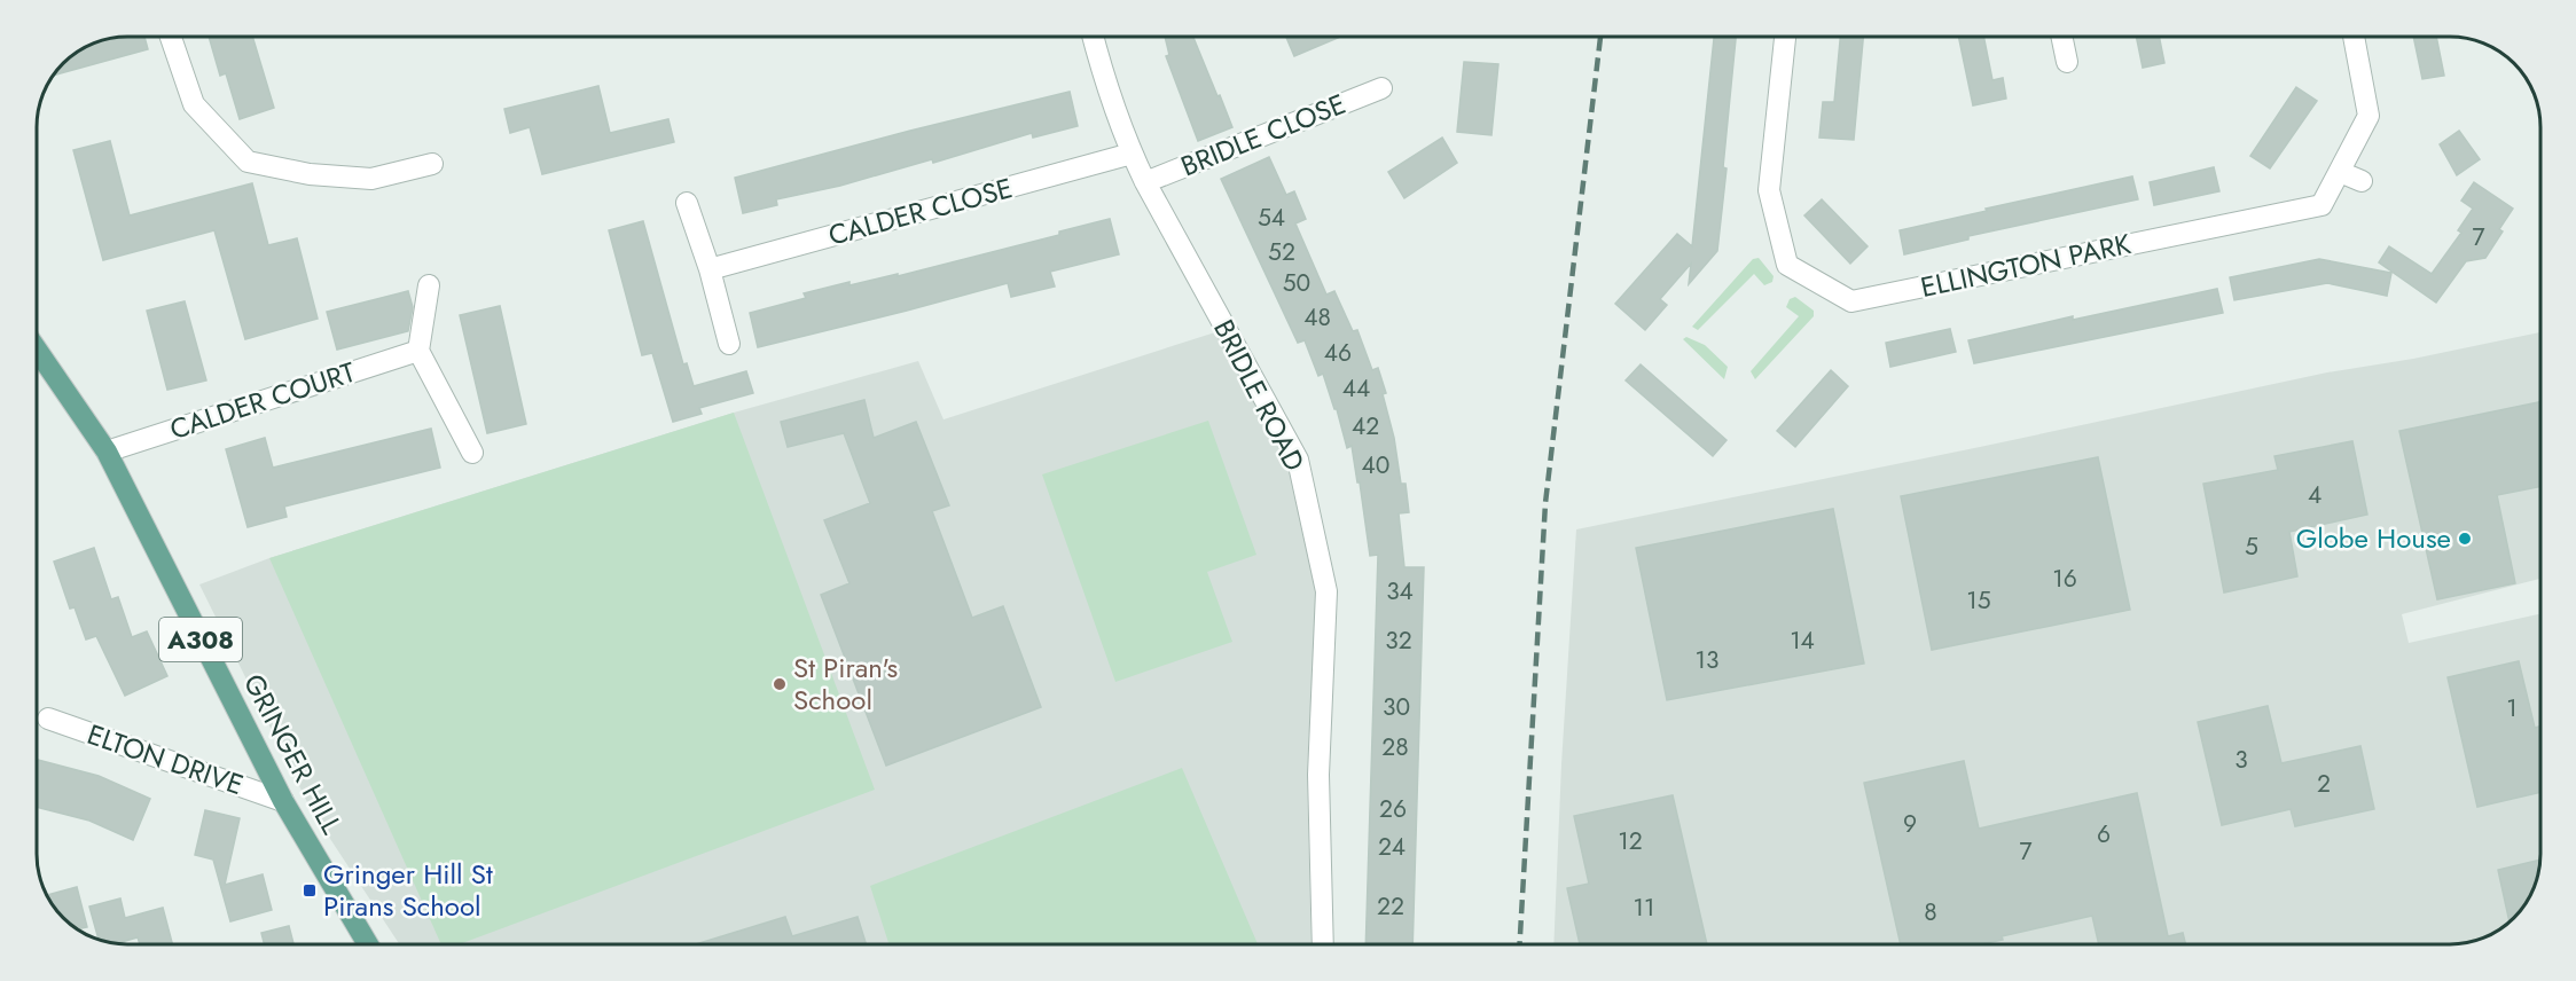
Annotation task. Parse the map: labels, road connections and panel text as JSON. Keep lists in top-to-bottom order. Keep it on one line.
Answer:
{"streets":{"main road":["A308","GRINGER HILL"],"street":["BRIDLE CLOSE","CALDER CLOSE","ELLINGTON PARK","BRIDLE ROAD","CALDER COURT","ELTON DRIVE"]},"crossings":[["BRIDLE CLOSE","BRIDLE ROAD"],["CALDER CLOSE","BRIDLE ROAD"],["CALDER COURT","GRINGER HILL"],["GRINGER HILL","ELTON DRIVE"]],"places":{"other":["Globe House","St Piran's School"],"transit":["Gringer Hill St Pirans School"]},"house_numbers":["54","7","52","50","48","46","44","42","40","4","5","16","34","15","32","14","13","30","1","28","3","2","26","9","6","12","24","7","22","11","8"]}
